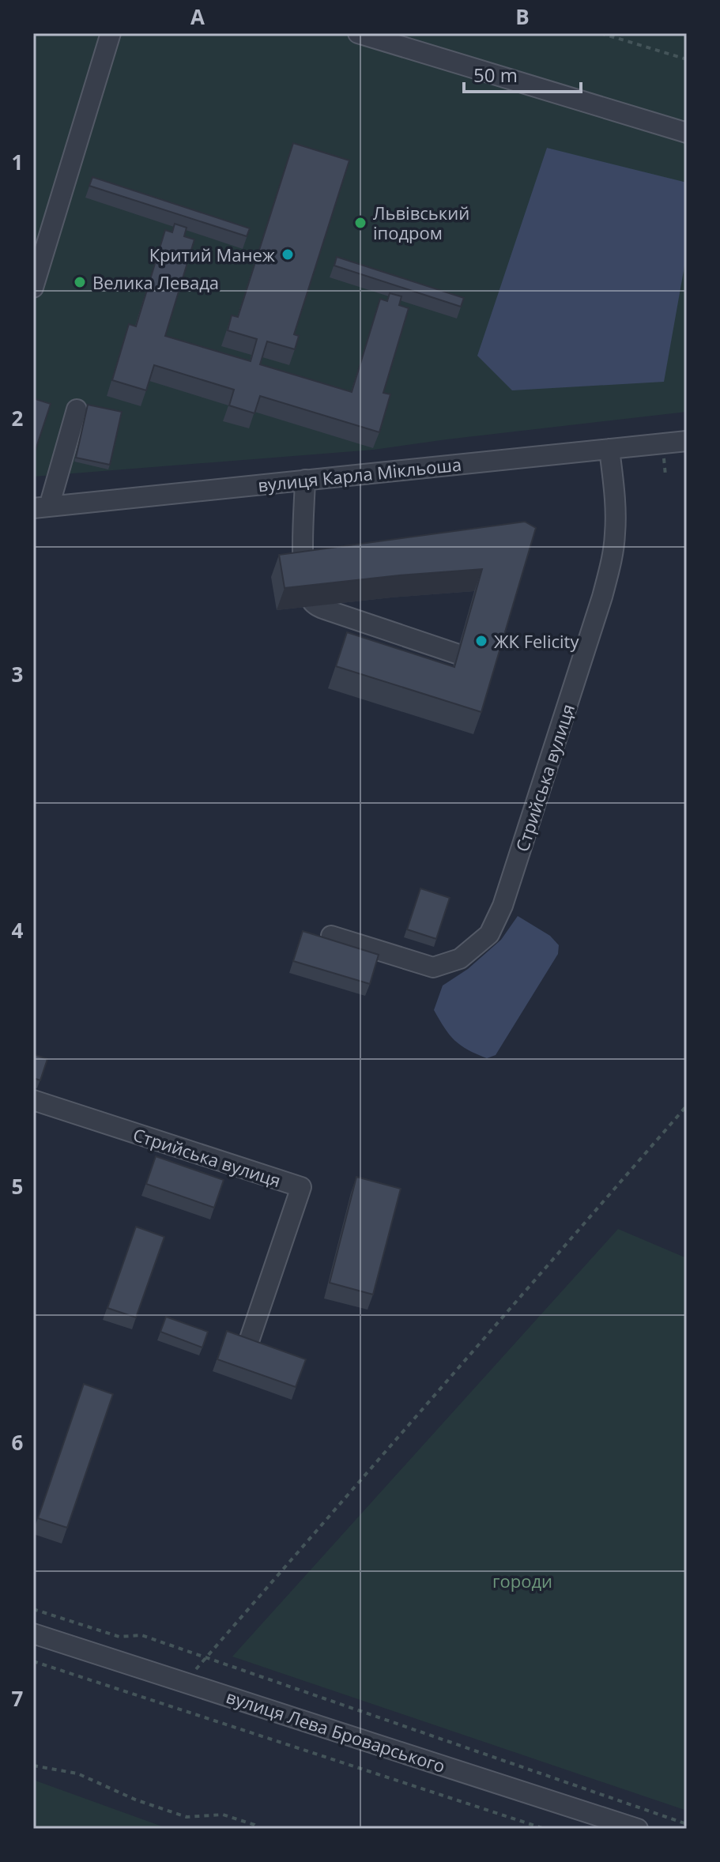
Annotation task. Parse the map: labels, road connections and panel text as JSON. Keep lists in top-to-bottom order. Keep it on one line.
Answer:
{"streets":{"street":["вулиця Карла Мікльоша","Стрийська вулиця","вулиця Лева Броварського"]},"crossings":[["вулиця Карла Мікльоша","Стрийська вулиця"]],"parks":["городи"],"places":["Львівський іподром","Критий Манеж","Велика Левада","ЖК Felicity"],"scale_bar":"50 m","grid":{"columns":["A","B"],"rows":["1","2","3","4","5","6","7"]}}
